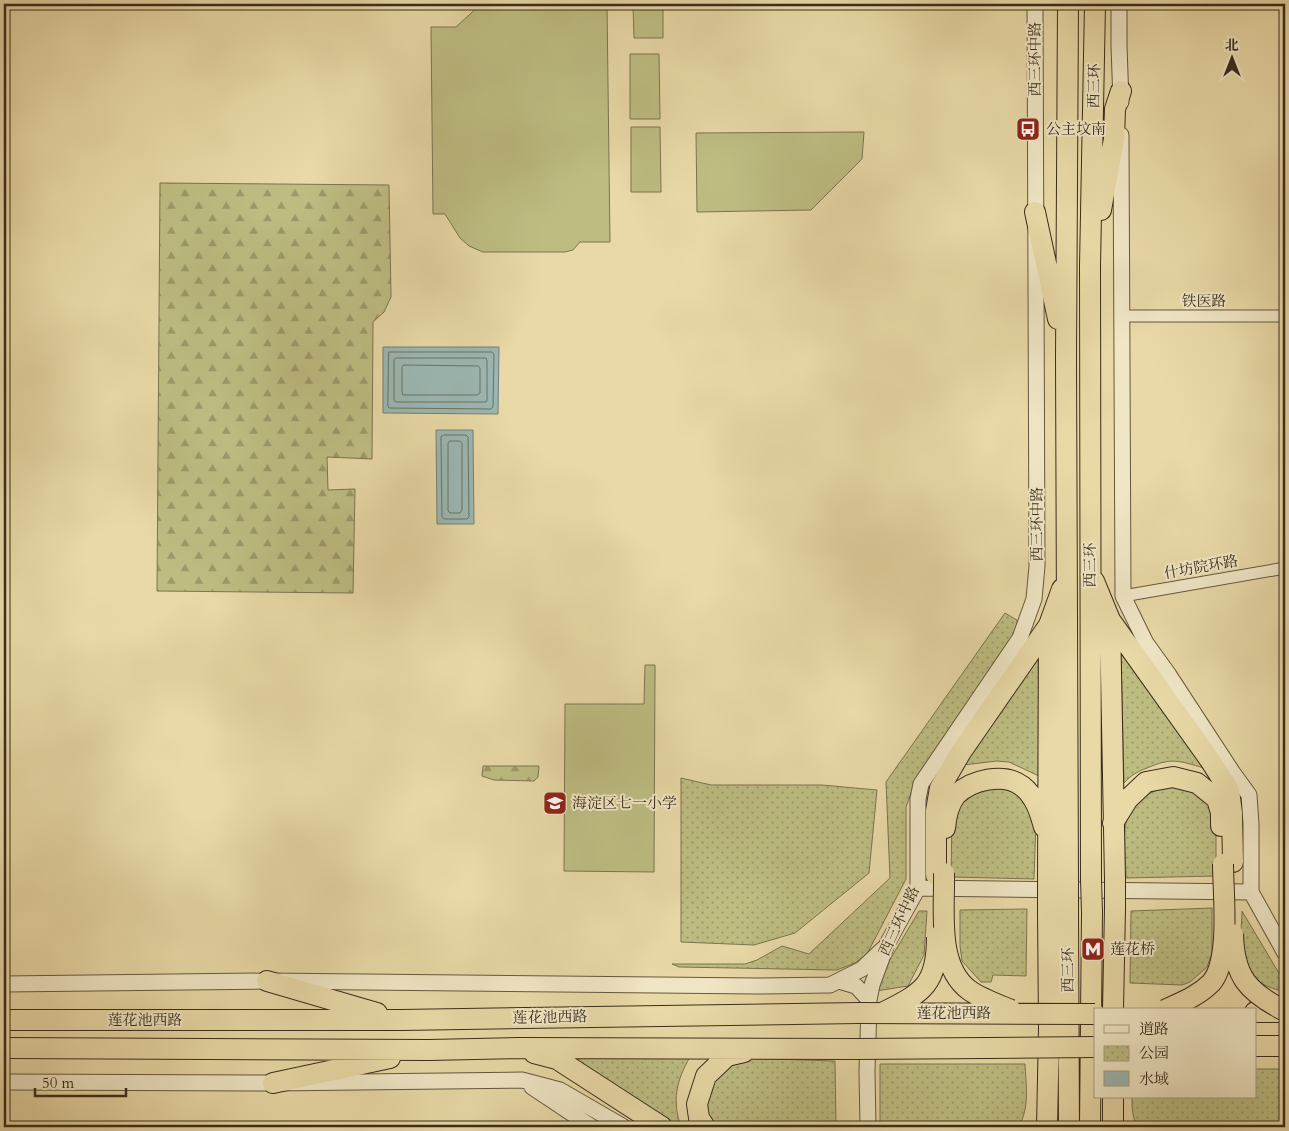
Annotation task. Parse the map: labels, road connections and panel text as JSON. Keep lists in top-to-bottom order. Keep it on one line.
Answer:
{"streets":{"highway":["西三环","莲花池西路"],"street":["西三环中路","铁医路","什坊院环路"]},"crossings":[["西三环中路","莲花池西路"]],"places":{"bus stop":["公主坟南"],"school or university":["海淀区七一小学"],"metro station":["莲花桥"]},"legend":["道路","公园","水域"],"scale_bar":"50 m","north":"top"}
